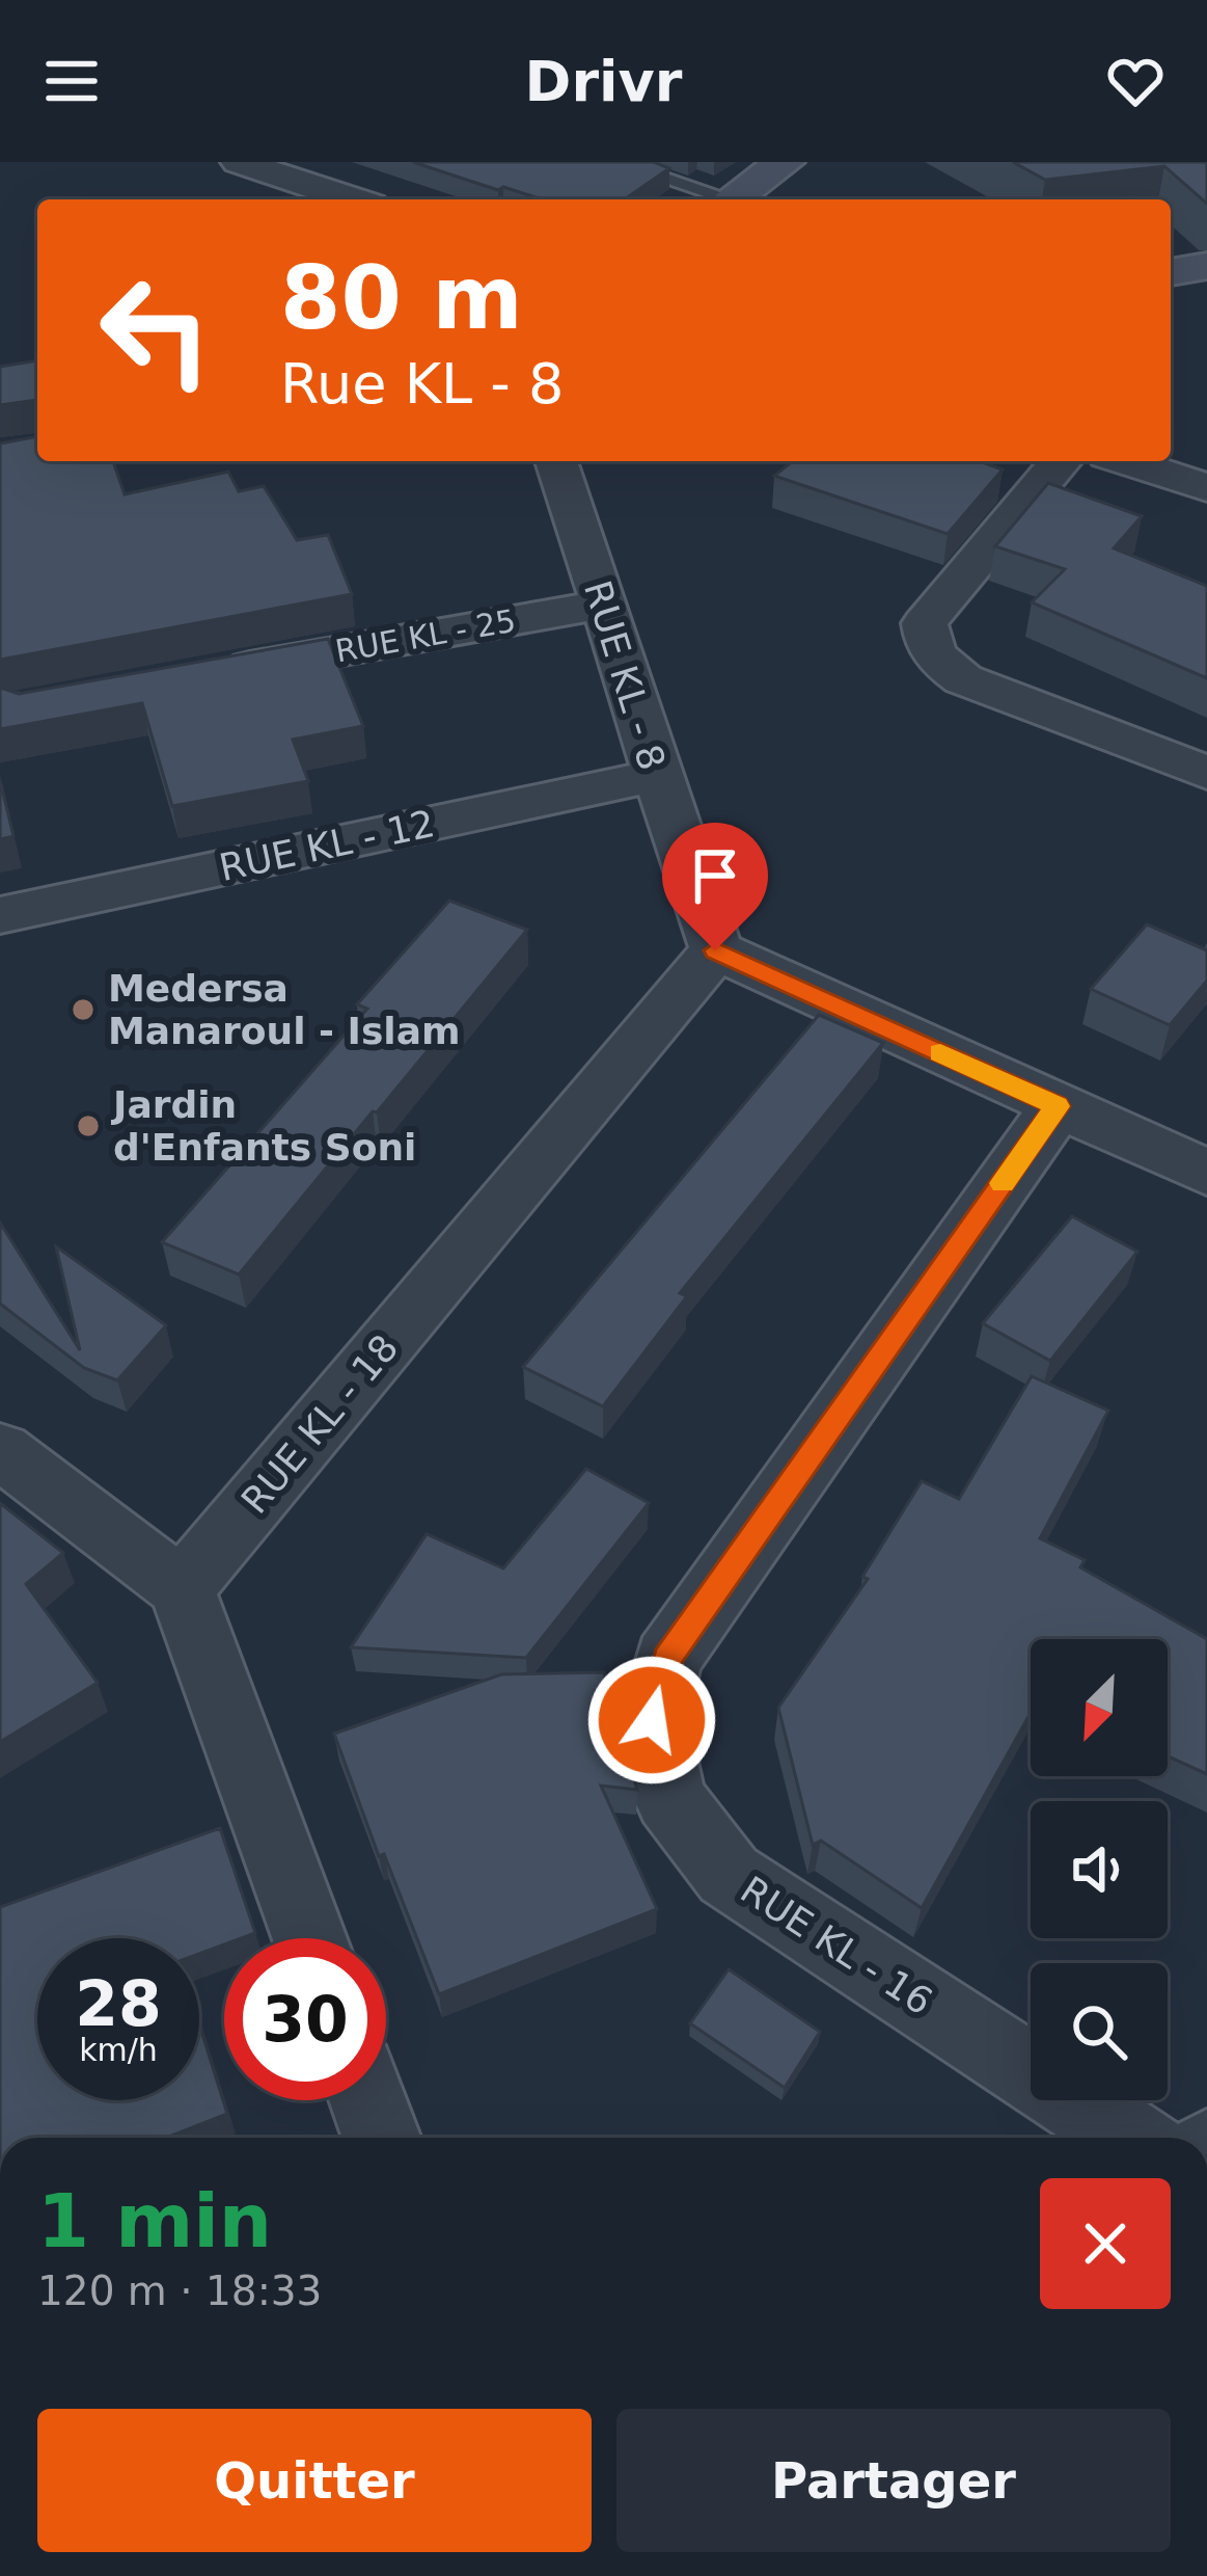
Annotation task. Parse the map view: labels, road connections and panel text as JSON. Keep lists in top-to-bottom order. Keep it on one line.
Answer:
{"streets":{"street":["RUE KL - 25","RUE KL - 8","RUE KL - 12","RUE KL - 18","RUE KL - 16"]},"crossings":[["RUE KL - 25","RUE KL - 8"],["RUE KL - 8","RUE KL - 12"],["RUE KL - 8","RUE KL - 18"]],"places":["Medersa Manaroul - Islam","Jardin d'Enfants Soni"],"north":"bottom left","page":{"header":"Drivr","turn":["80 m","Rue KL - 8"],"speed":"28 km/h","limit":"30","heading":["1 min","120 m · 18:33"],"buttons":["Quitter","Partager"]}}
